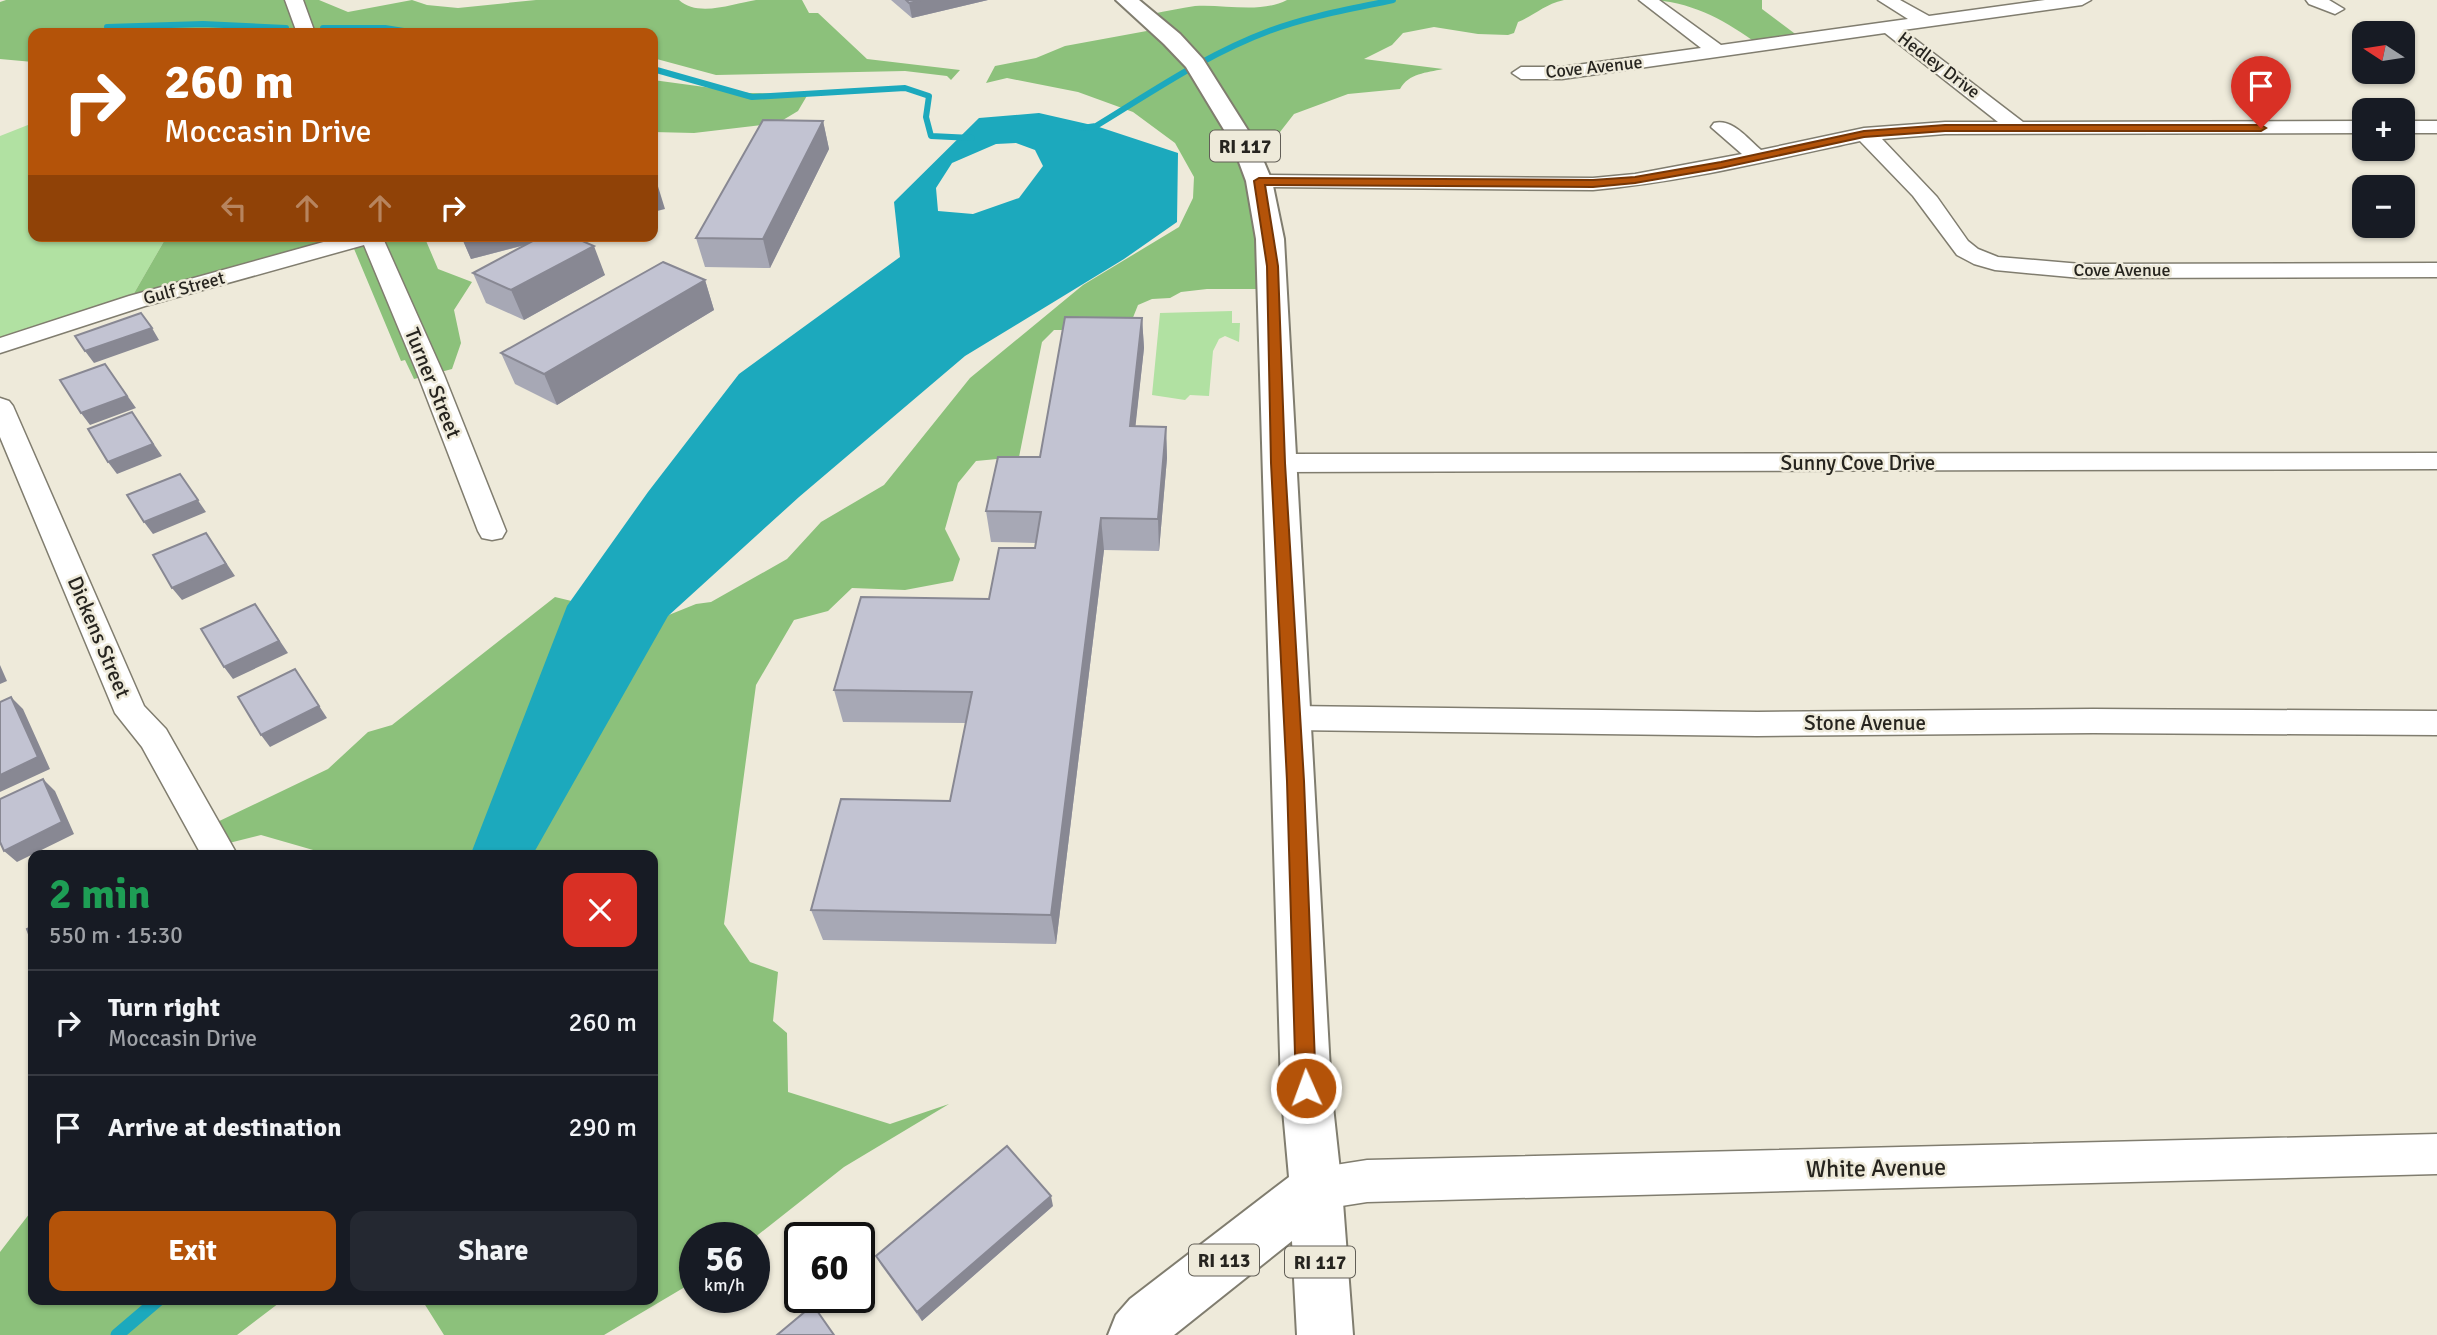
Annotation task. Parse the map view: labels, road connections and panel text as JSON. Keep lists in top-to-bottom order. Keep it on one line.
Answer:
{"streets":{"main road":["RI 117","RI 113"],"street":["Hedley Drive","Cove Avenue","Gulf Street","Turner Street","Sunny Cove Drive","Dickens Street","Stone Avenue","White Avenue"]},"crossings":[["Hedley Drive","Cove Avenue"],["RI 117","Sunny Cove Drive"],["RI 117","Stone Avenue"],["RI 117","White Avenue"],["RI 117","RI 113"],["White Avenue","RI 113"]],"north":"left","page":{"map_buttons":["+","−"],"turn":["260 m","Moccasin Drive"],"heading":["2 min","550 m · 15:30"],"list":[{"name":"Turn right","note":"Moccasin Drive","value":"260 m"},{"name":"Arrive at destination","value":"290 m"}],"buttons":["Exit","Share"],"speed":"56 km/h","limit":"60"}}
